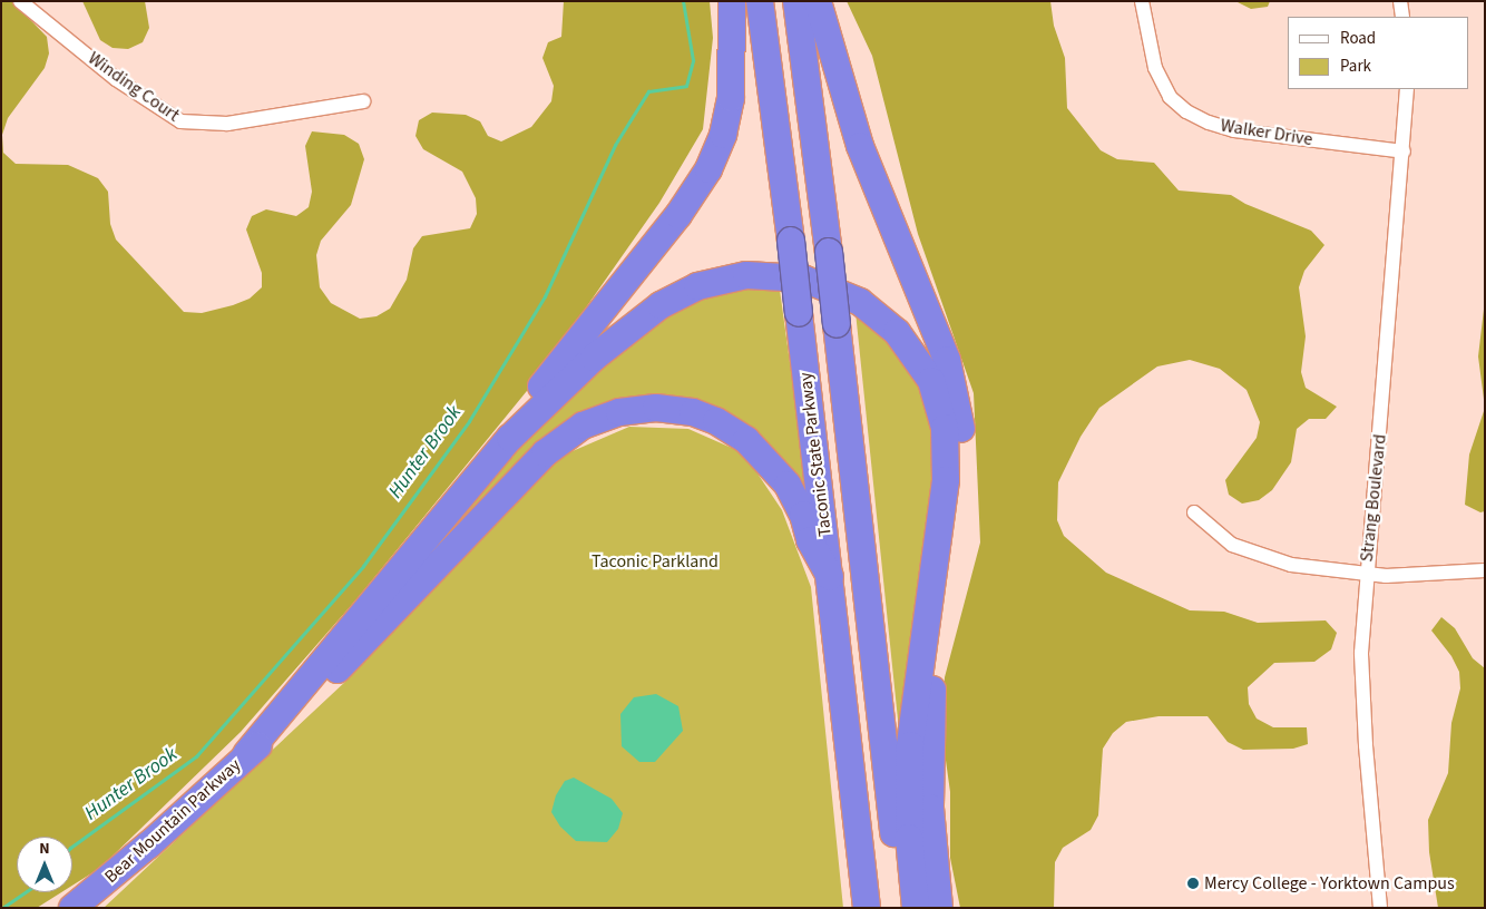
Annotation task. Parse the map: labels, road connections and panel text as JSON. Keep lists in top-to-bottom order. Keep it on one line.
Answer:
{"streets":{"highway":["Taconic State Parkway","Bear Mountain Parkway"],"street":["Winding Court","Walker Drive","Strang Boulevard"]},"crossings":[["Walker Drive","Strang Boulevard"]],"water":["Hunter Brook"],"parks":["Taconic Parkland"],"places":["Mercy College - Yorktown Campus"],"legend":["Road","Park"],"north":"top"}
